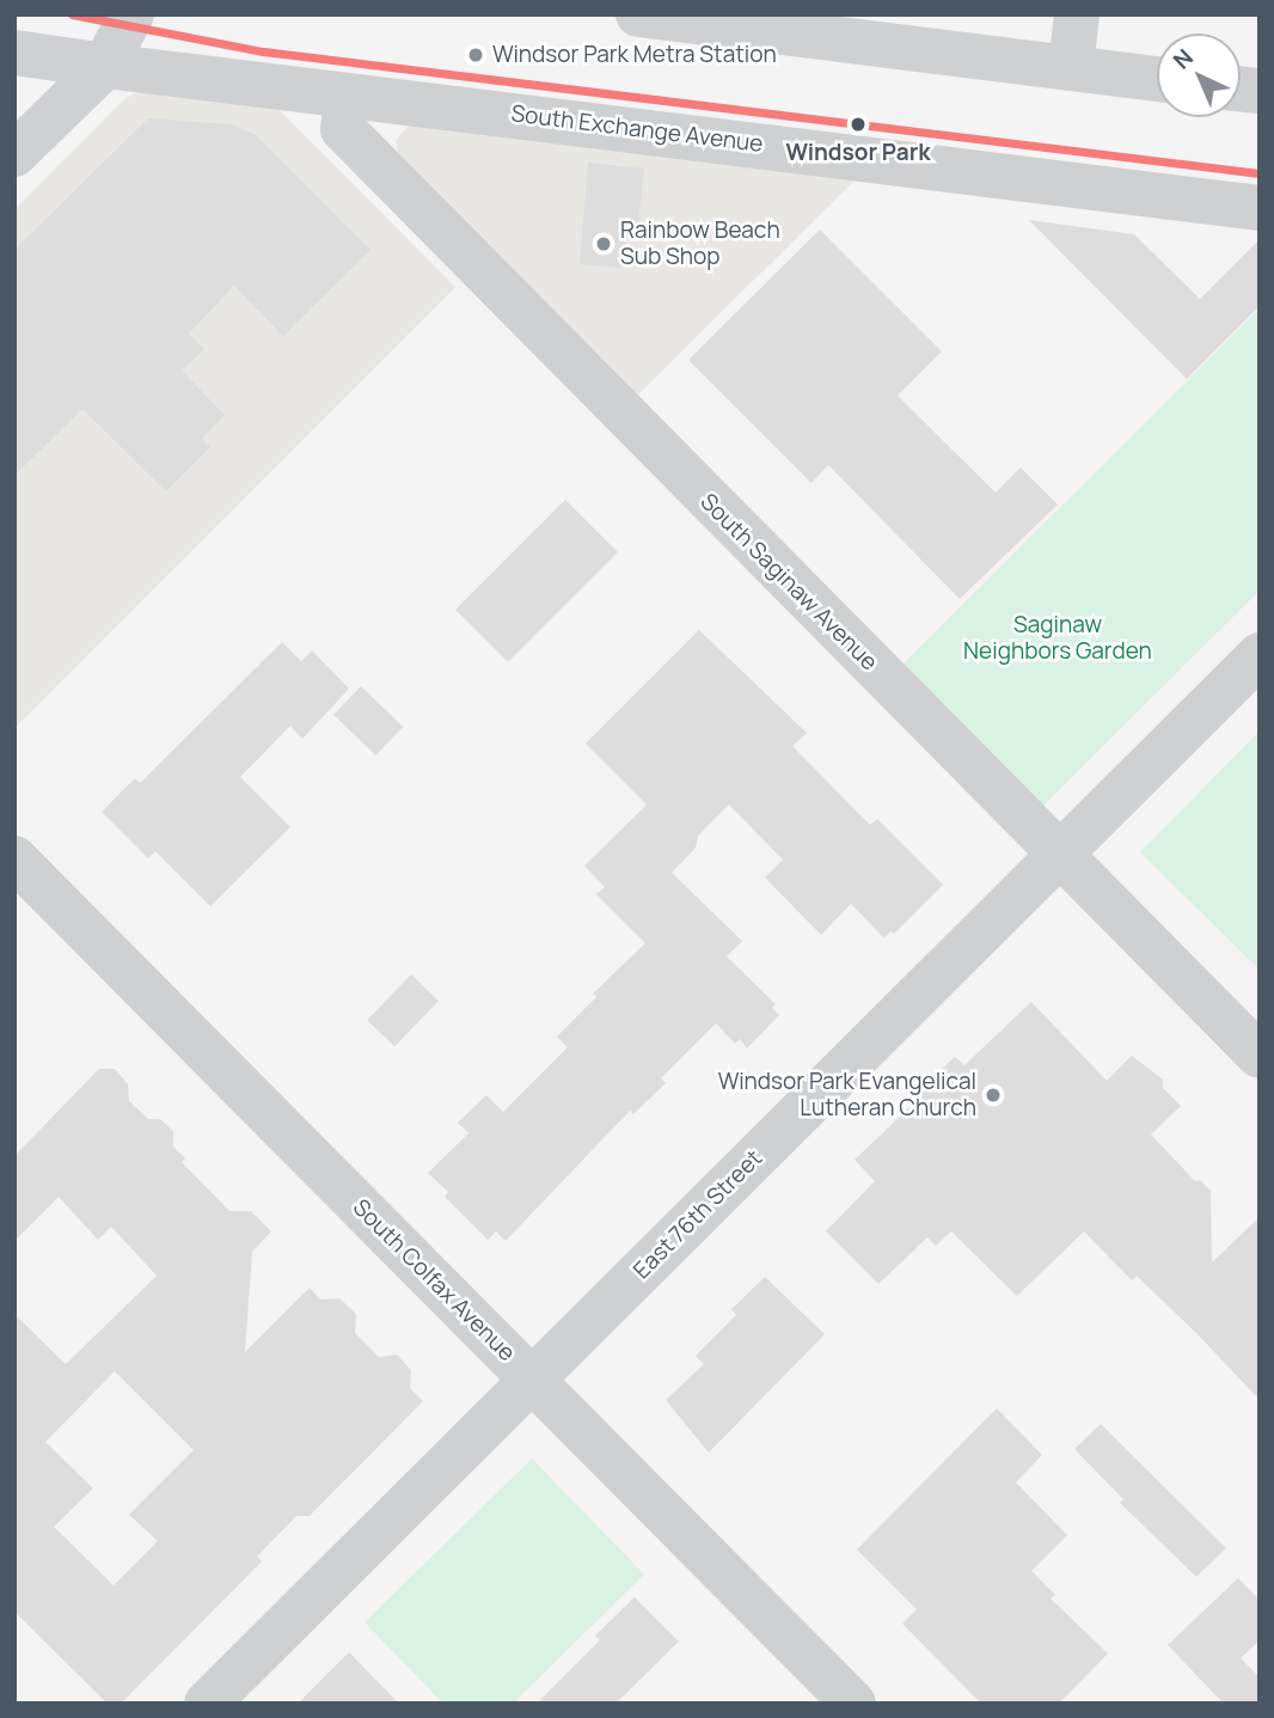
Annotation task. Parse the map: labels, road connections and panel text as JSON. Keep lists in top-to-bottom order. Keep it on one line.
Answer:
{"streets":{"main road":["South Exchange Avenue"],"street":["South Saginaw Avenue","East 76th Street","South Colfax Avenue"]},"crossings":[["South Exchange Avenue","South Saginaw Avenue"],["South Saginaw Avenue","East 76th Street"],["East 76th Street","South Colfax Avenue"]],"parks":["Saginaw Neighbors Garden"],"places":["Windsor Park Metra Station","Windsor Park","Rainbow Beach Sub Shop","Windsor Park Evangelical Lutheran Church"],"north":"top left"}
